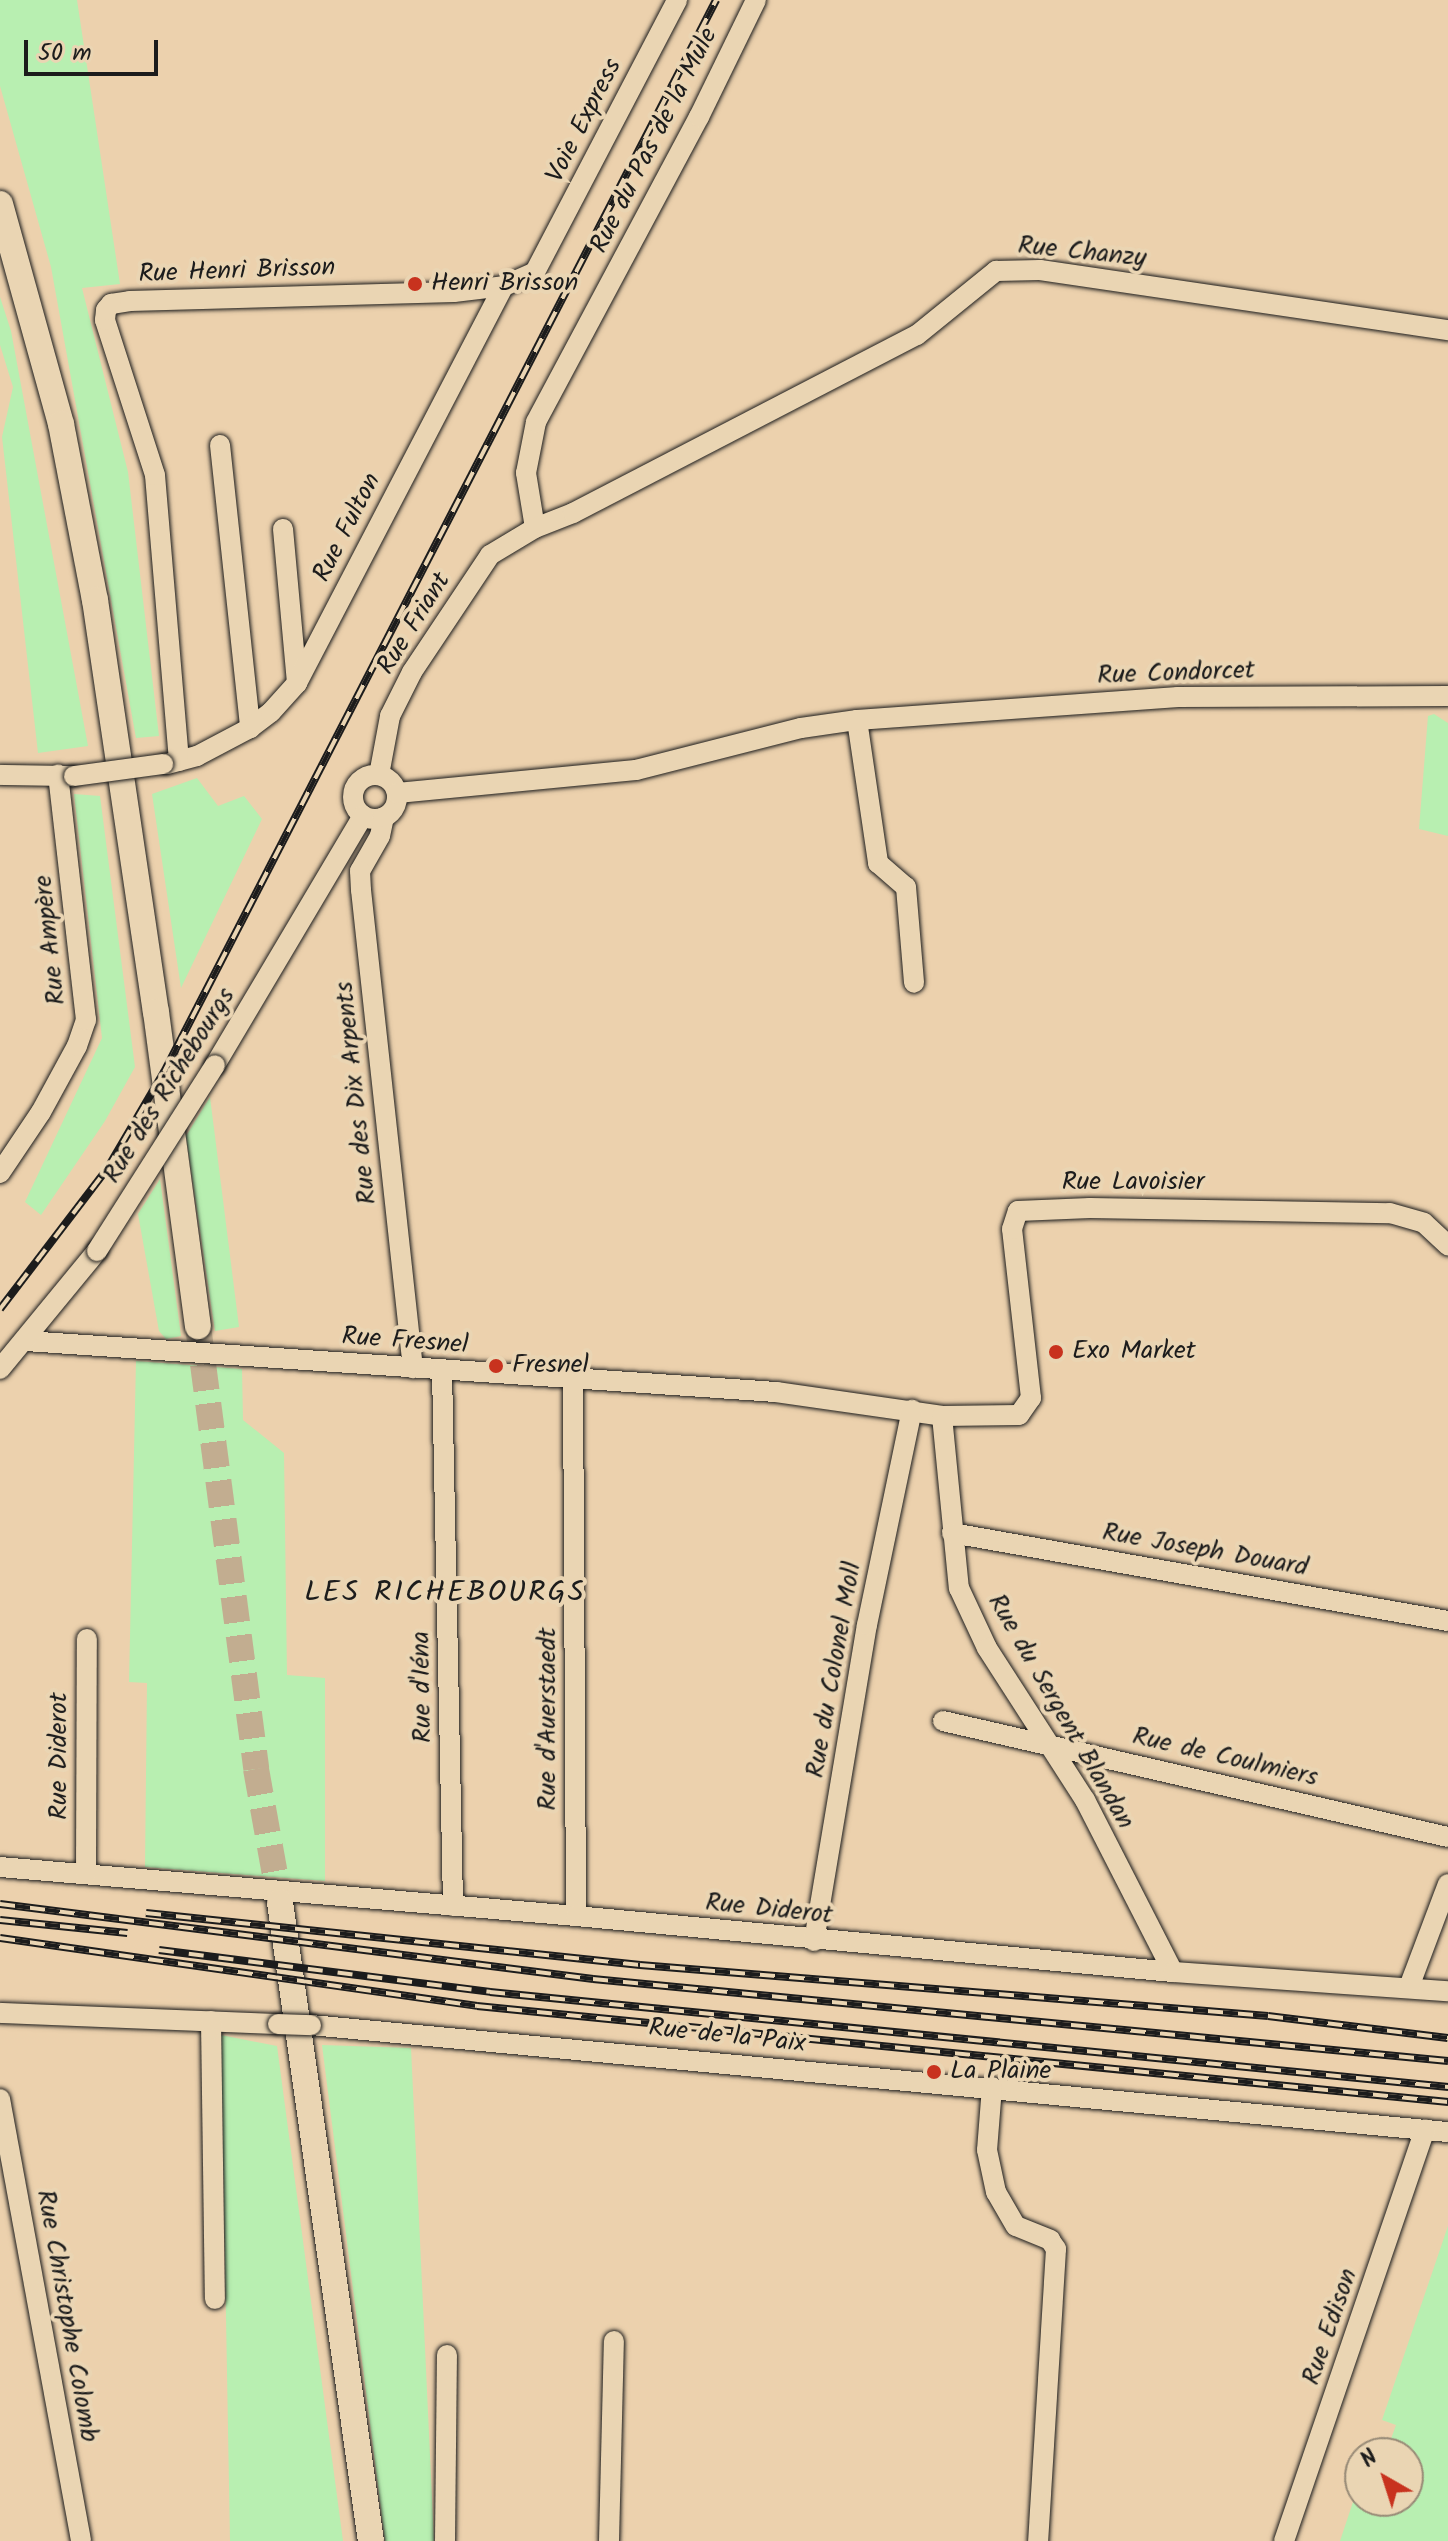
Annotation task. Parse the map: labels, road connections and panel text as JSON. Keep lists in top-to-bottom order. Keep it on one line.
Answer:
{"streets":{"street":["Voie Express","Rue du Pas de la Mule","Rue Chanzy","Rue Henri Brisson","Rue Fulton","Rue Friant","Rue Condorcet","Rue Ampère","Rue des Richebourgs","Rue des Dix Arpents","Rue Lavoisier","Rue Fresnel","Rue Joseph Douard","Rue du Colonel Moll","Rue d'Iéna","Rue du Sergent Blandan","Rue d'Auerstaedt","Rue Diderot","Rue de Coulmiers","Rue de la Paix","Rue Christophe Colomb","Rue Edison"]},"crossings":[["Voie Express","Rue Henri Brisson"],["Rue du Pas de la Mule","Rue Chanzy"],["Rue du Pas de la Mule","Rue Friant"],["Rue Chanzy","Rue Friant"],["Rue Henri Brisson","Rue Fulton"],["Rue Friant","Rue Condorcet"],["Rue Friant","Rue des Richebourgs"],["Rue Condorcet","Rue des Richebourgs"],["Rue des Richebourgs","Rue Fresnel"],["Rue des Dix Arpents","Rue Fresnel"],["Rue Lavoisier","Rue Fresnel"],["Rue Fresnel","Rue du Colonel Moll"],["Rue Fresnel","Rue d'Iéna"],["Rue Fresnel","Rue du Sergent Blandan"],["Rue Fresnel","Rue d'Auerstaedt"],["Rue Joseph Douard","Rue du Sergent Blandan"],["Rue du Colonel Moll","Rue Diderot"],["Rue d'Iéna","Rue Diderot"],["Rue du Sergent Blandan","Rue Diderot"],["Rue du Sergent Blandan","Rue de Coulmiers"],["Rue d'Auerstaedt","Rue Diderot"],["Rue de la Paix","Rue Edison"]],"districts":["LES RICHEBOURGS"],"places":["Henri Brisson","Exo Market","Fresnel","La Plaine"],"scale_bar":"50 m","north":"top left"}
